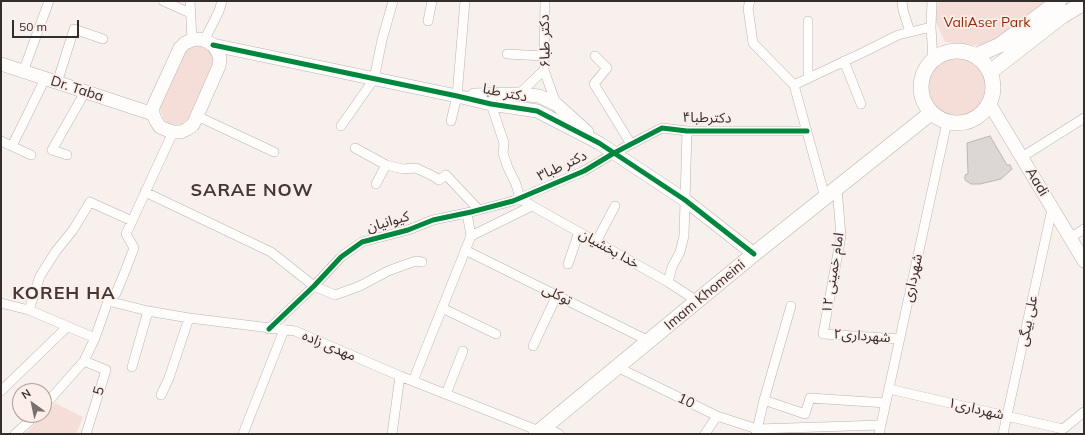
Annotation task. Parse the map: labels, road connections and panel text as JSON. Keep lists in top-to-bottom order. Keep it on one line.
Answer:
{"streets":{"main road":["Imam Khomeini"],"street":["دکتر طبا۶","Dr. Taba","دکتر طبا","دکترطبا۴","دکتر طبا۳","Aadi","کیوانیان","خدا بخشیان","امام خمینی ۱۲","شهرداری","توکلی","علی بیگی","شهرداری۲","مهدی زاده","5","10","شهرداری۱"]},"crossings":[["دکتر طبا۶","دکتر طبا"],["دکتر طبا","دکترطبا۴"],["دکتر طبا","دکتر طبا۳"],["دکتر طبا","Imam Khomeini"],["دکترطبا۴","دکتر طبا۳"],["دکترطبا۴","امام خمینی ۱۲"],["دکتر طبا۳","کیوانیان"],["دکتر طبا۳","خدا بخشیان"],["Aadi","شهرداری"],["Aadi","Imam Khomeini"],["Aadi","علی بیگی"],["کیوانیان","خدا بخشیان"],["کیوانیان","مهدی زاده"],["خدا بخشیان","Imam Khomeini"],["امام خمینی ۱۲","Imam Khomeini"],["امام خمینی ۱۲","شهرداری۲"],["شهرداری","Imam Khomeini"],["شهرداری","شهرداری۲"],["شهرداری","شهرداری۱"],["توکلی","Imam Khomeini"],["Imam Khomeini","مهدی زاده"],["Imam Khomeini","10"],["علی بیگی","شهرداری۱"]],"districts":["SARAE NOW","KOREH HA"],"parks":["ValiAser Park"],"scale_bar":"50 m","north":"top left"}
